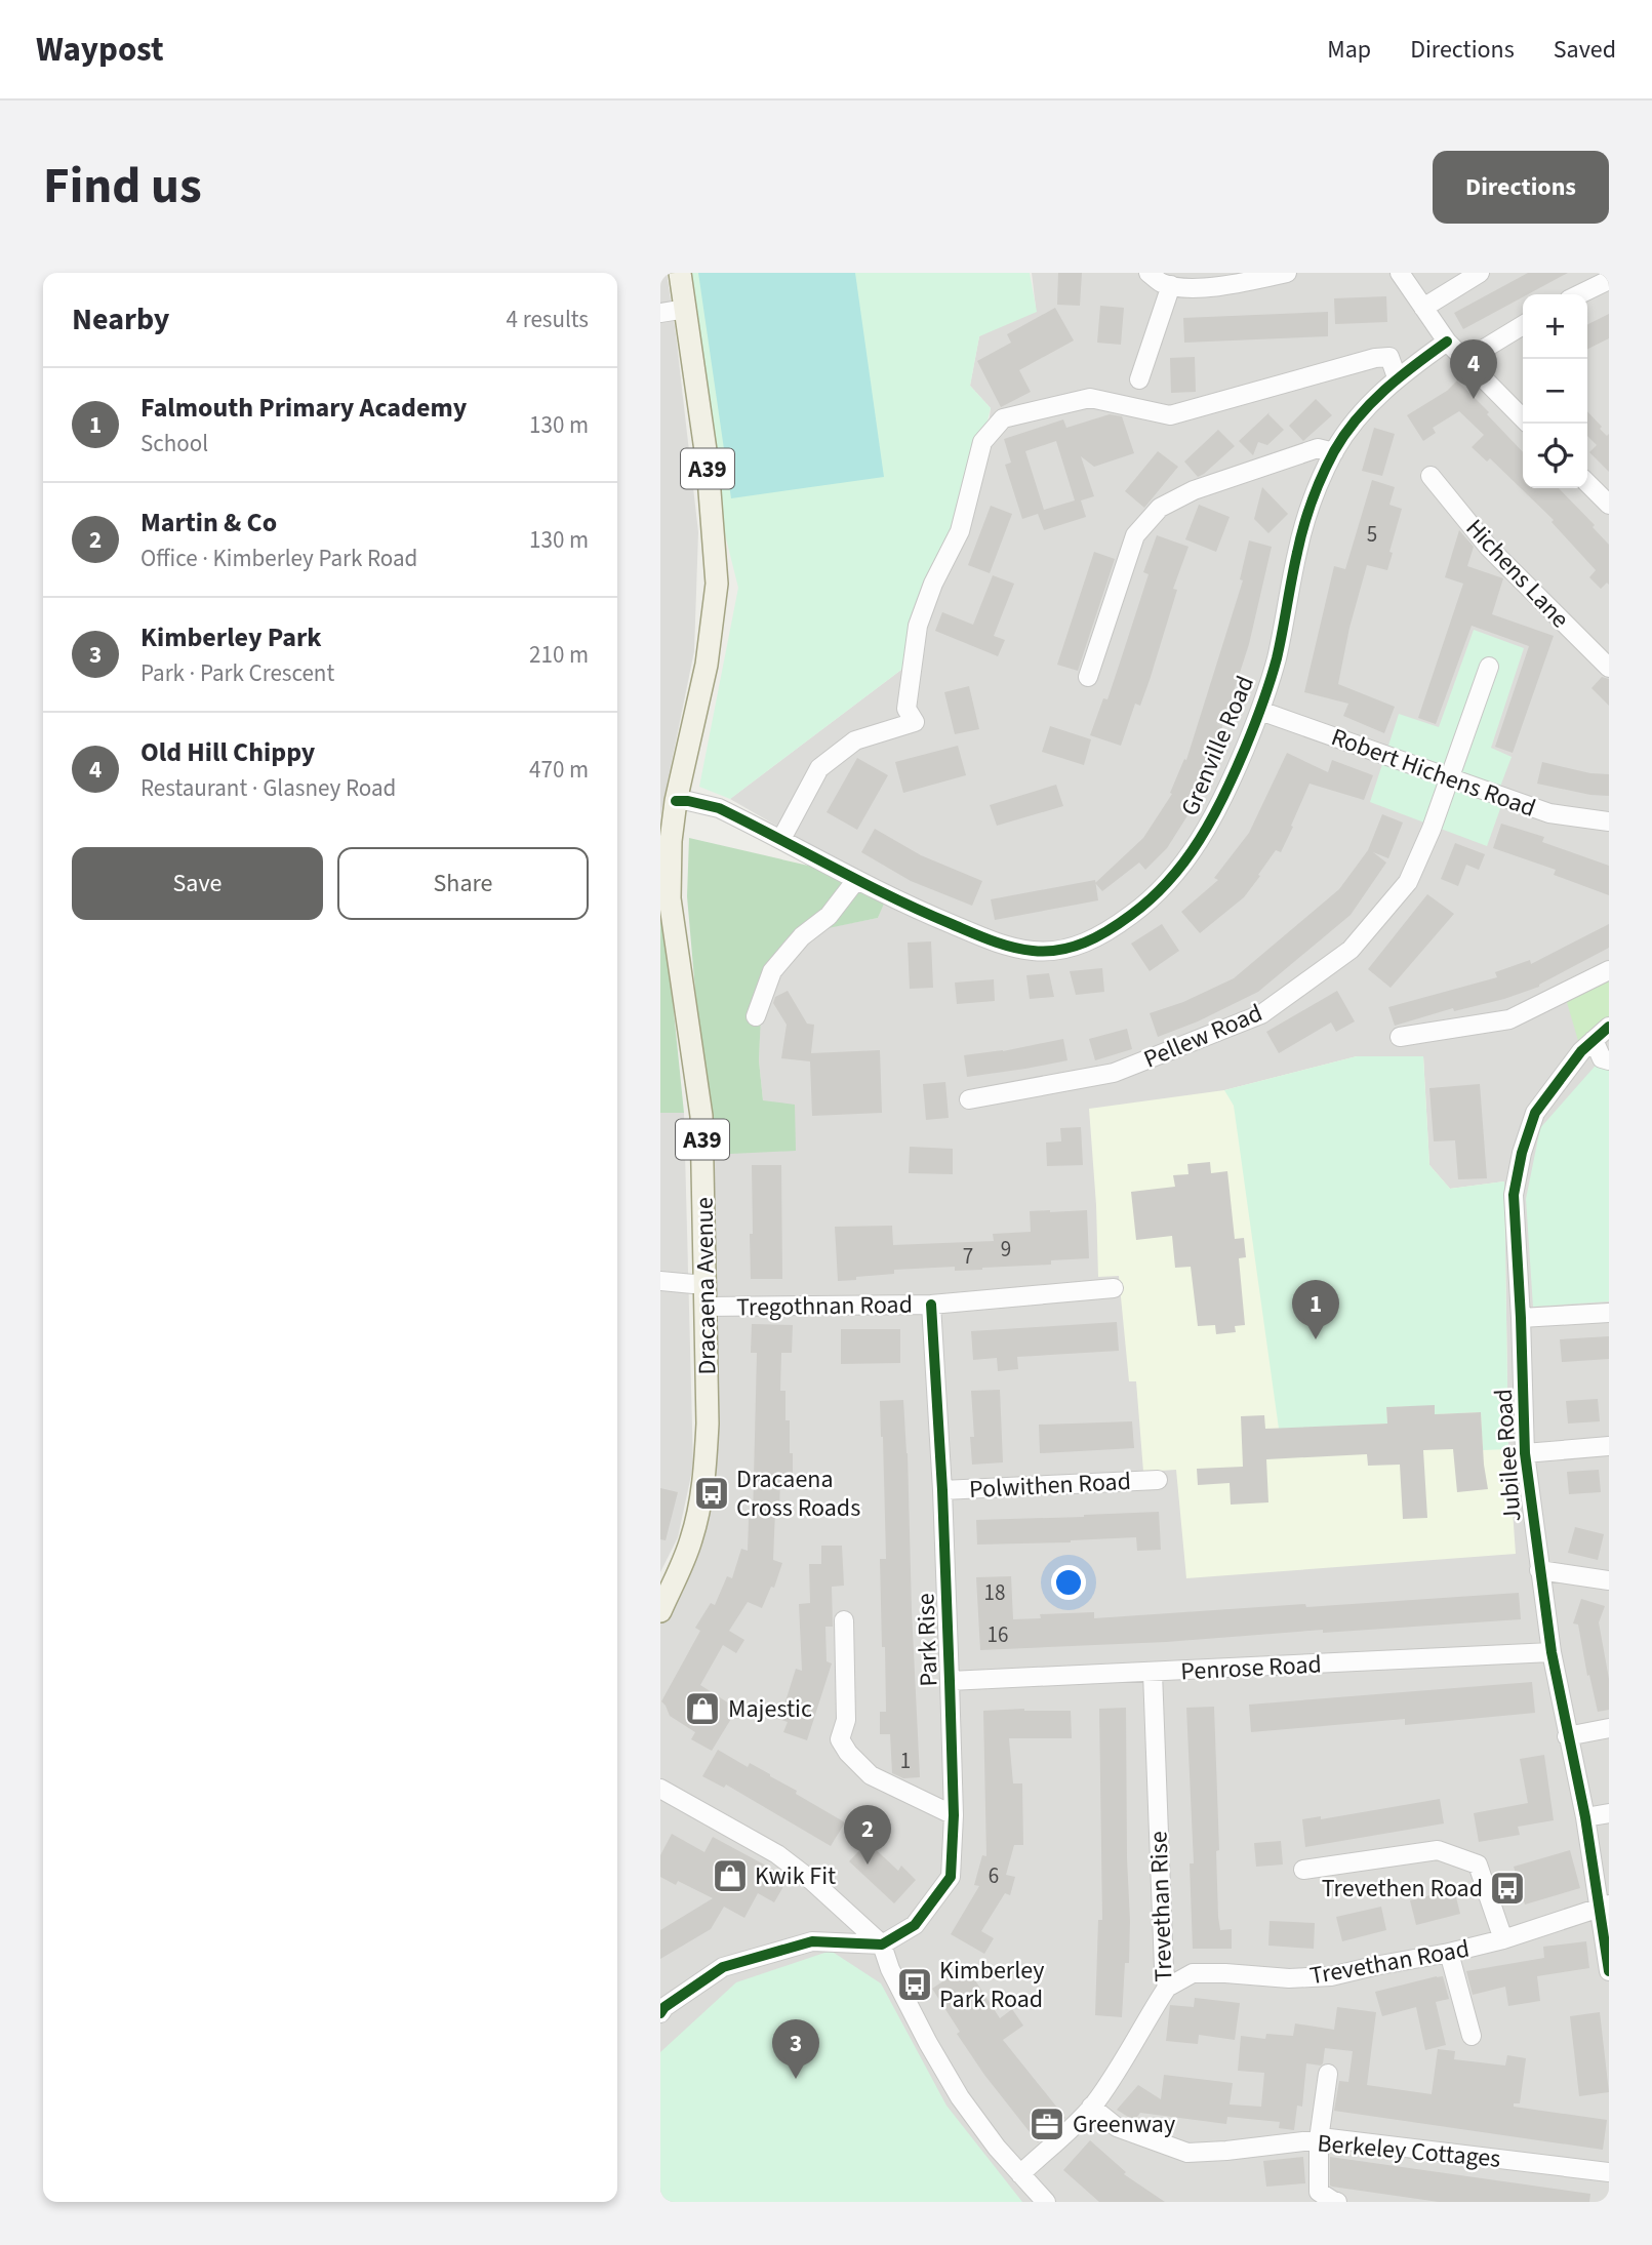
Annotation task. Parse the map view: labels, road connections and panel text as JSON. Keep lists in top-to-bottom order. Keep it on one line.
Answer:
{"streets":{"main road":["A39","Dracaena Avenue"],"street":["Hichens Lane","Grenville Road","Robert Hichens Road","Pellew Road","Tregothnan Road","Jubilee Road","Polwithen Road","Park Rise","Penrose Road","Trevethan Rise","Trevethan Road","Berkeley Cottages"]},"crossings":[["Grenville Road","Robert Hichens Road"],["Grenville Road","Dracaena Avenue"],["Robert Hichens Road","Pellew Road"],["Dracaena Avenue","Tregothnan Road"],["Tregothnan Road","Park Rise"],["Jubilee Road","Penrose Road"],["Jubilee Road","Trevethan Road"],["Polwithen Road","Park Rise"],["Park Rise","Penrose Road"],["Penrose Road","Trevethan Rise"],["Trevethan Rise","Trevethan Road"],["Trevethan Rise","Berkeley Cottages"]],"places":{"bus stop":["Dracaena Cross Roads","Trevethen Road","Kimberley Park Road"],"shop":["Majestic","Kwik Fit"],"office":["Greenway"]},"house_numbers":["5","9","7","18","16","1","6"],"page":{"header":"Waypost","nav":["Map","Directions","Saved"],"title":"Find us","buttons":["Directions",["Save","Share"]],"heading":["Nearby","4 results"],"map_buttons":["+","−"],"pins":["4","1","2","3"],"list":[{"mark":"1","name":"Falmouth Primary Academy","note":"School","value":"130 m"},{"mark":"2","name":"Martin & Co","note":"Office · Kimberley Park Road","value":"130 m"},{"mark":"3","name":"Kimberley Park","note":"Park · Park Crescent","value":"210 m"},{"mark":"4","name":"Old Hill Chippy","note":"Restaurant · Glasney Road","value":"470 m"}]}}
